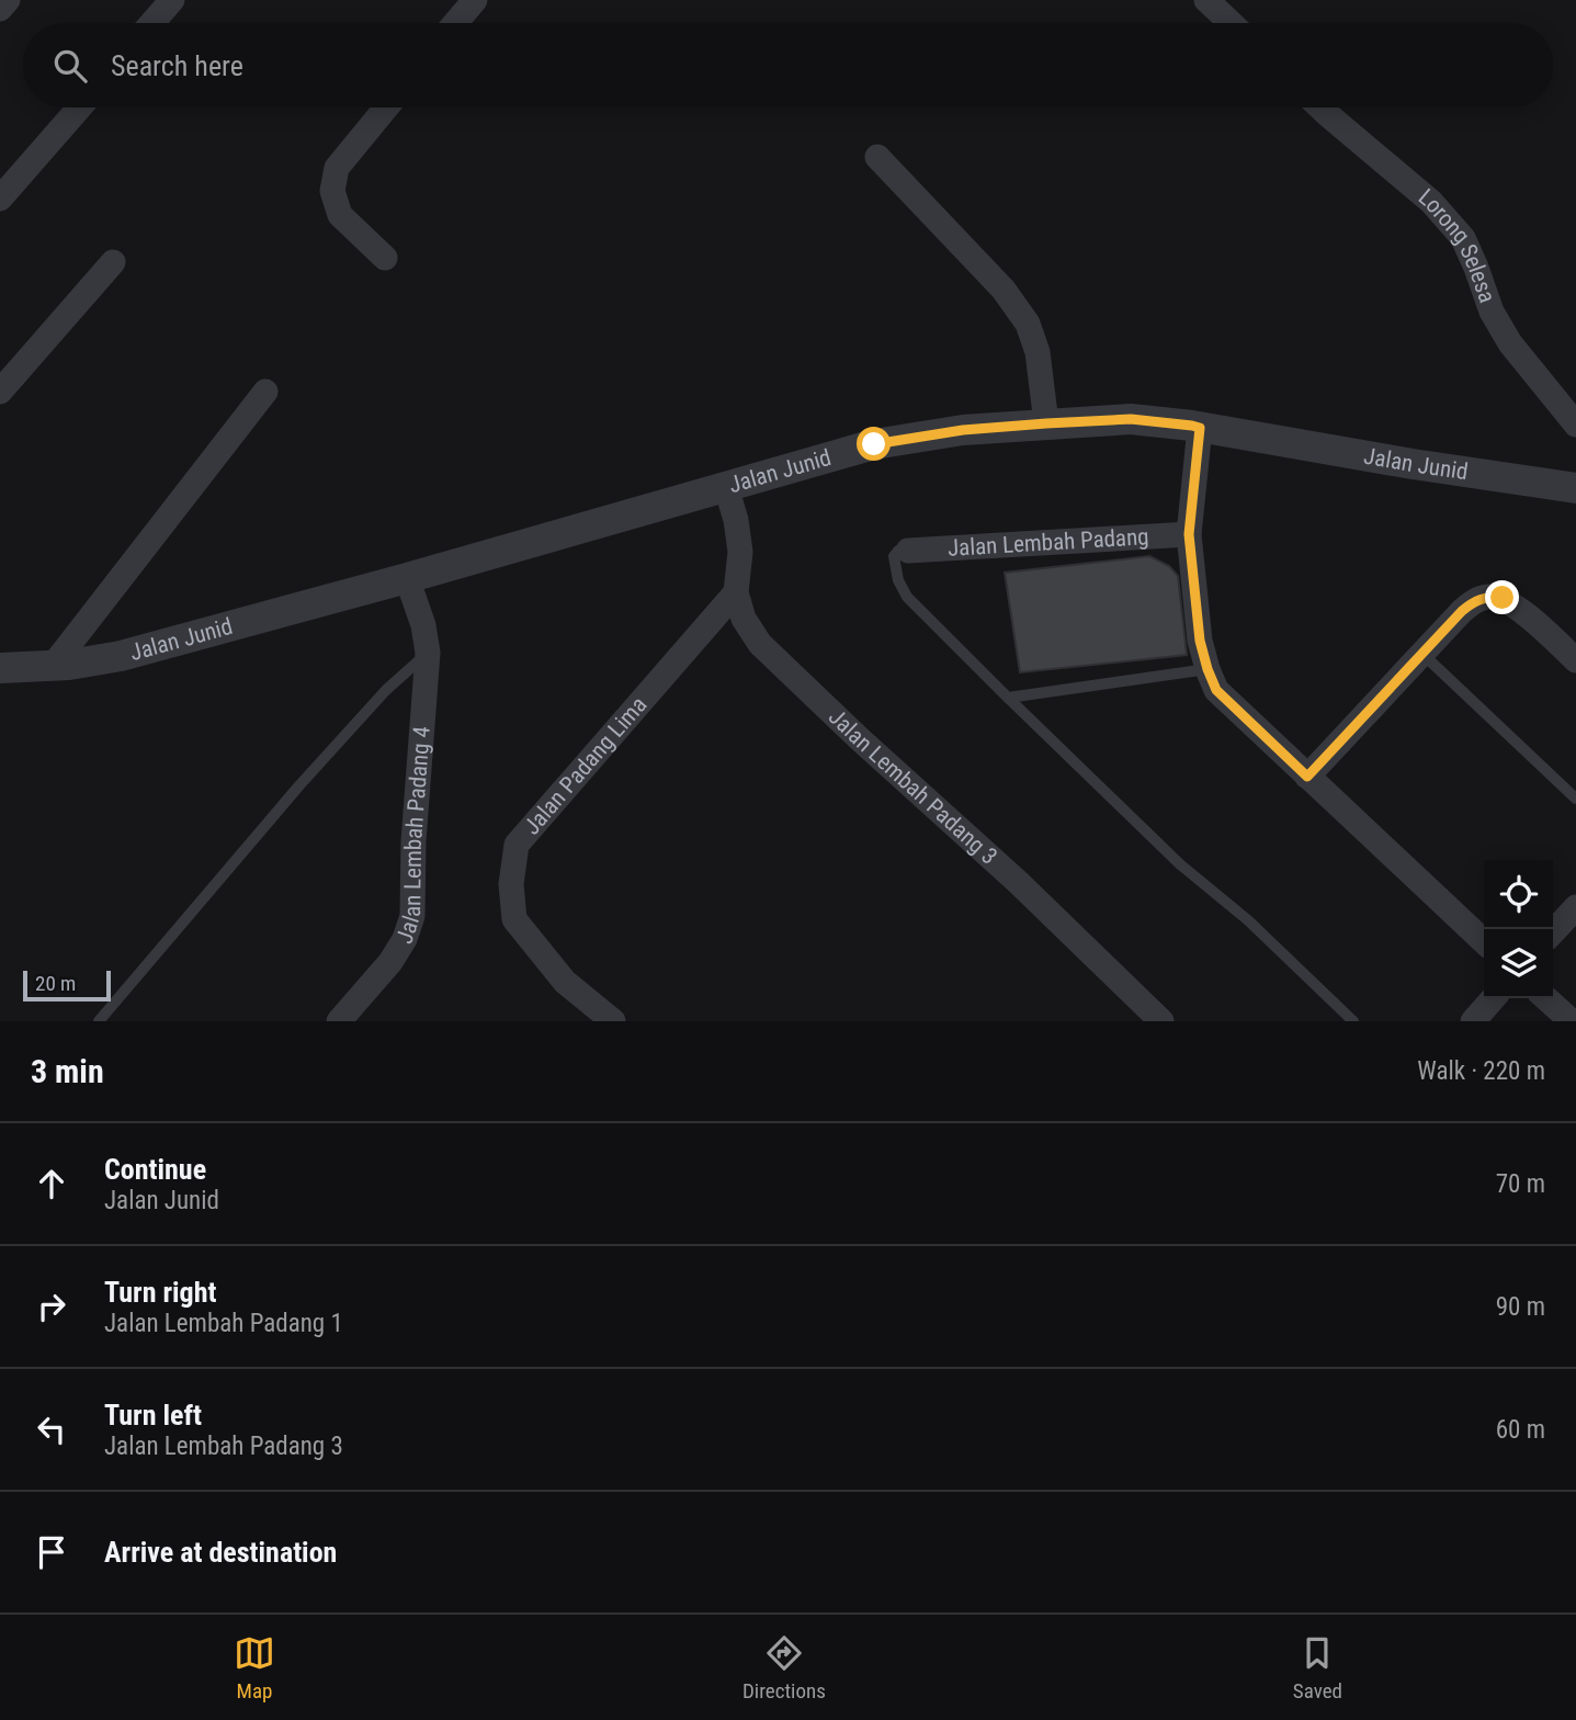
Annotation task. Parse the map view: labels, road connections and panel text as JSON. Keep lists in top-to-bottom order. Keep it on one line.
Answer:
{"streets":{"street":["Lorong Selesa","Jalan Junid","Jalan Lembah Padang","Jalan Padang Lima","Jalan Lembah Padang 3","Jalan Lembah Padang 4"]},"crossings":[["Jalan Junid","Jalan Lembah Padang 3"],["Jalan Junid","Jalan Lembah Padang 4"],["Jalan Padang Lima","Jalan Lembah Padang 3"]],"scale_bar":"20 m","page":{"search":"Search here","scale":"20 m","heading":["3 min","Walk · 220 m"],"list":[["Continue","Jalan Junid","70 m"],["Turn right","Jalan Lembah Padang 1","90 m"],["Turn left","Jalan Lembah Padang 3","60 m"],"Arrive at destination"],"nav":["Map","Directions","Saved"]}}
